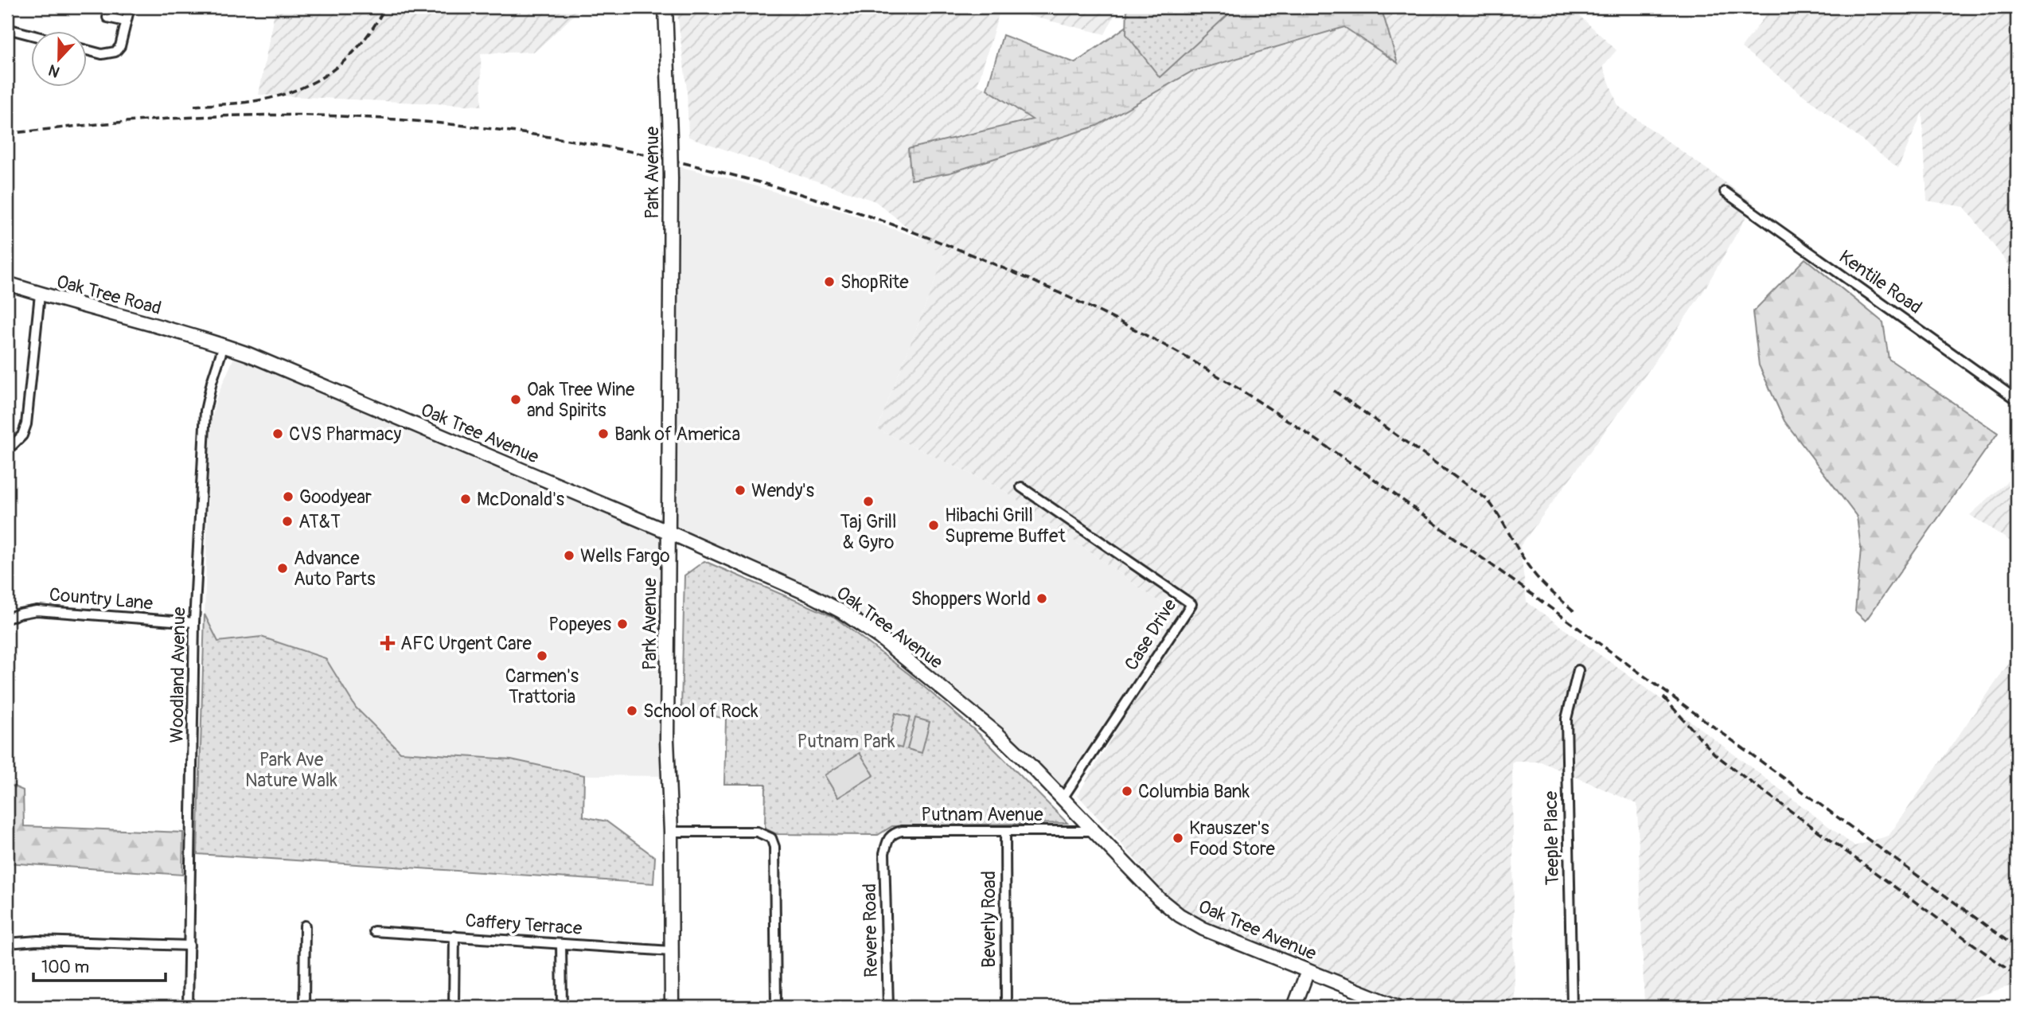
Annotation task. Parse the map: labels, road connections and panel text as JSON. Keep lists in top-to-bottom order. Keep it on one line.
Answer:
{"streets":{"street":["Park Avenue","Kentile Road","Oak Tree Road","Oak Tree Avenue","Country Lane","Case Drive","Woodland Avenue","Putnam Avenue","Teeple Place","Beverly Road","Caffery Terrace","Revere Road"]},"crossings":[["Park Avenue","Oak Tree Avenue"],["Park Avenue","Caffery Terrace"],["Oak Tree Road","Oak Tree Avenue"],["Oak Tree Avenue","Case Drive"],["Oak Tree Avenue","Woodland Avenue"],["Oak Tree Avenue","Putnam Avenue"],["Country Lane","Woodland Avenue"],["Putnam Avenue","Beverly Road"],["Putnam Avenue","Revere Road"]],"parks":["Putnam Park","Park Ave Nature Walk"],"places":{"other":["ShopRite","Oak Tree Wine and Spirits","CVS Pharmacy","Bank of America","Wendy's","Goodyear","McDonald's","Taj Grill & Gyro","AT&T","Hibachi Grill Supreme Buffet","Wells Fargo","Advance Auto Parts","Shoppers World","Popeyes","Carmen's Trattoria","School of Rock","Columbia Bank","Krauszer's Food Store"],"health":["AFC Urgent Care"]},"scale_bar":"100 m","north":"bottom"}
